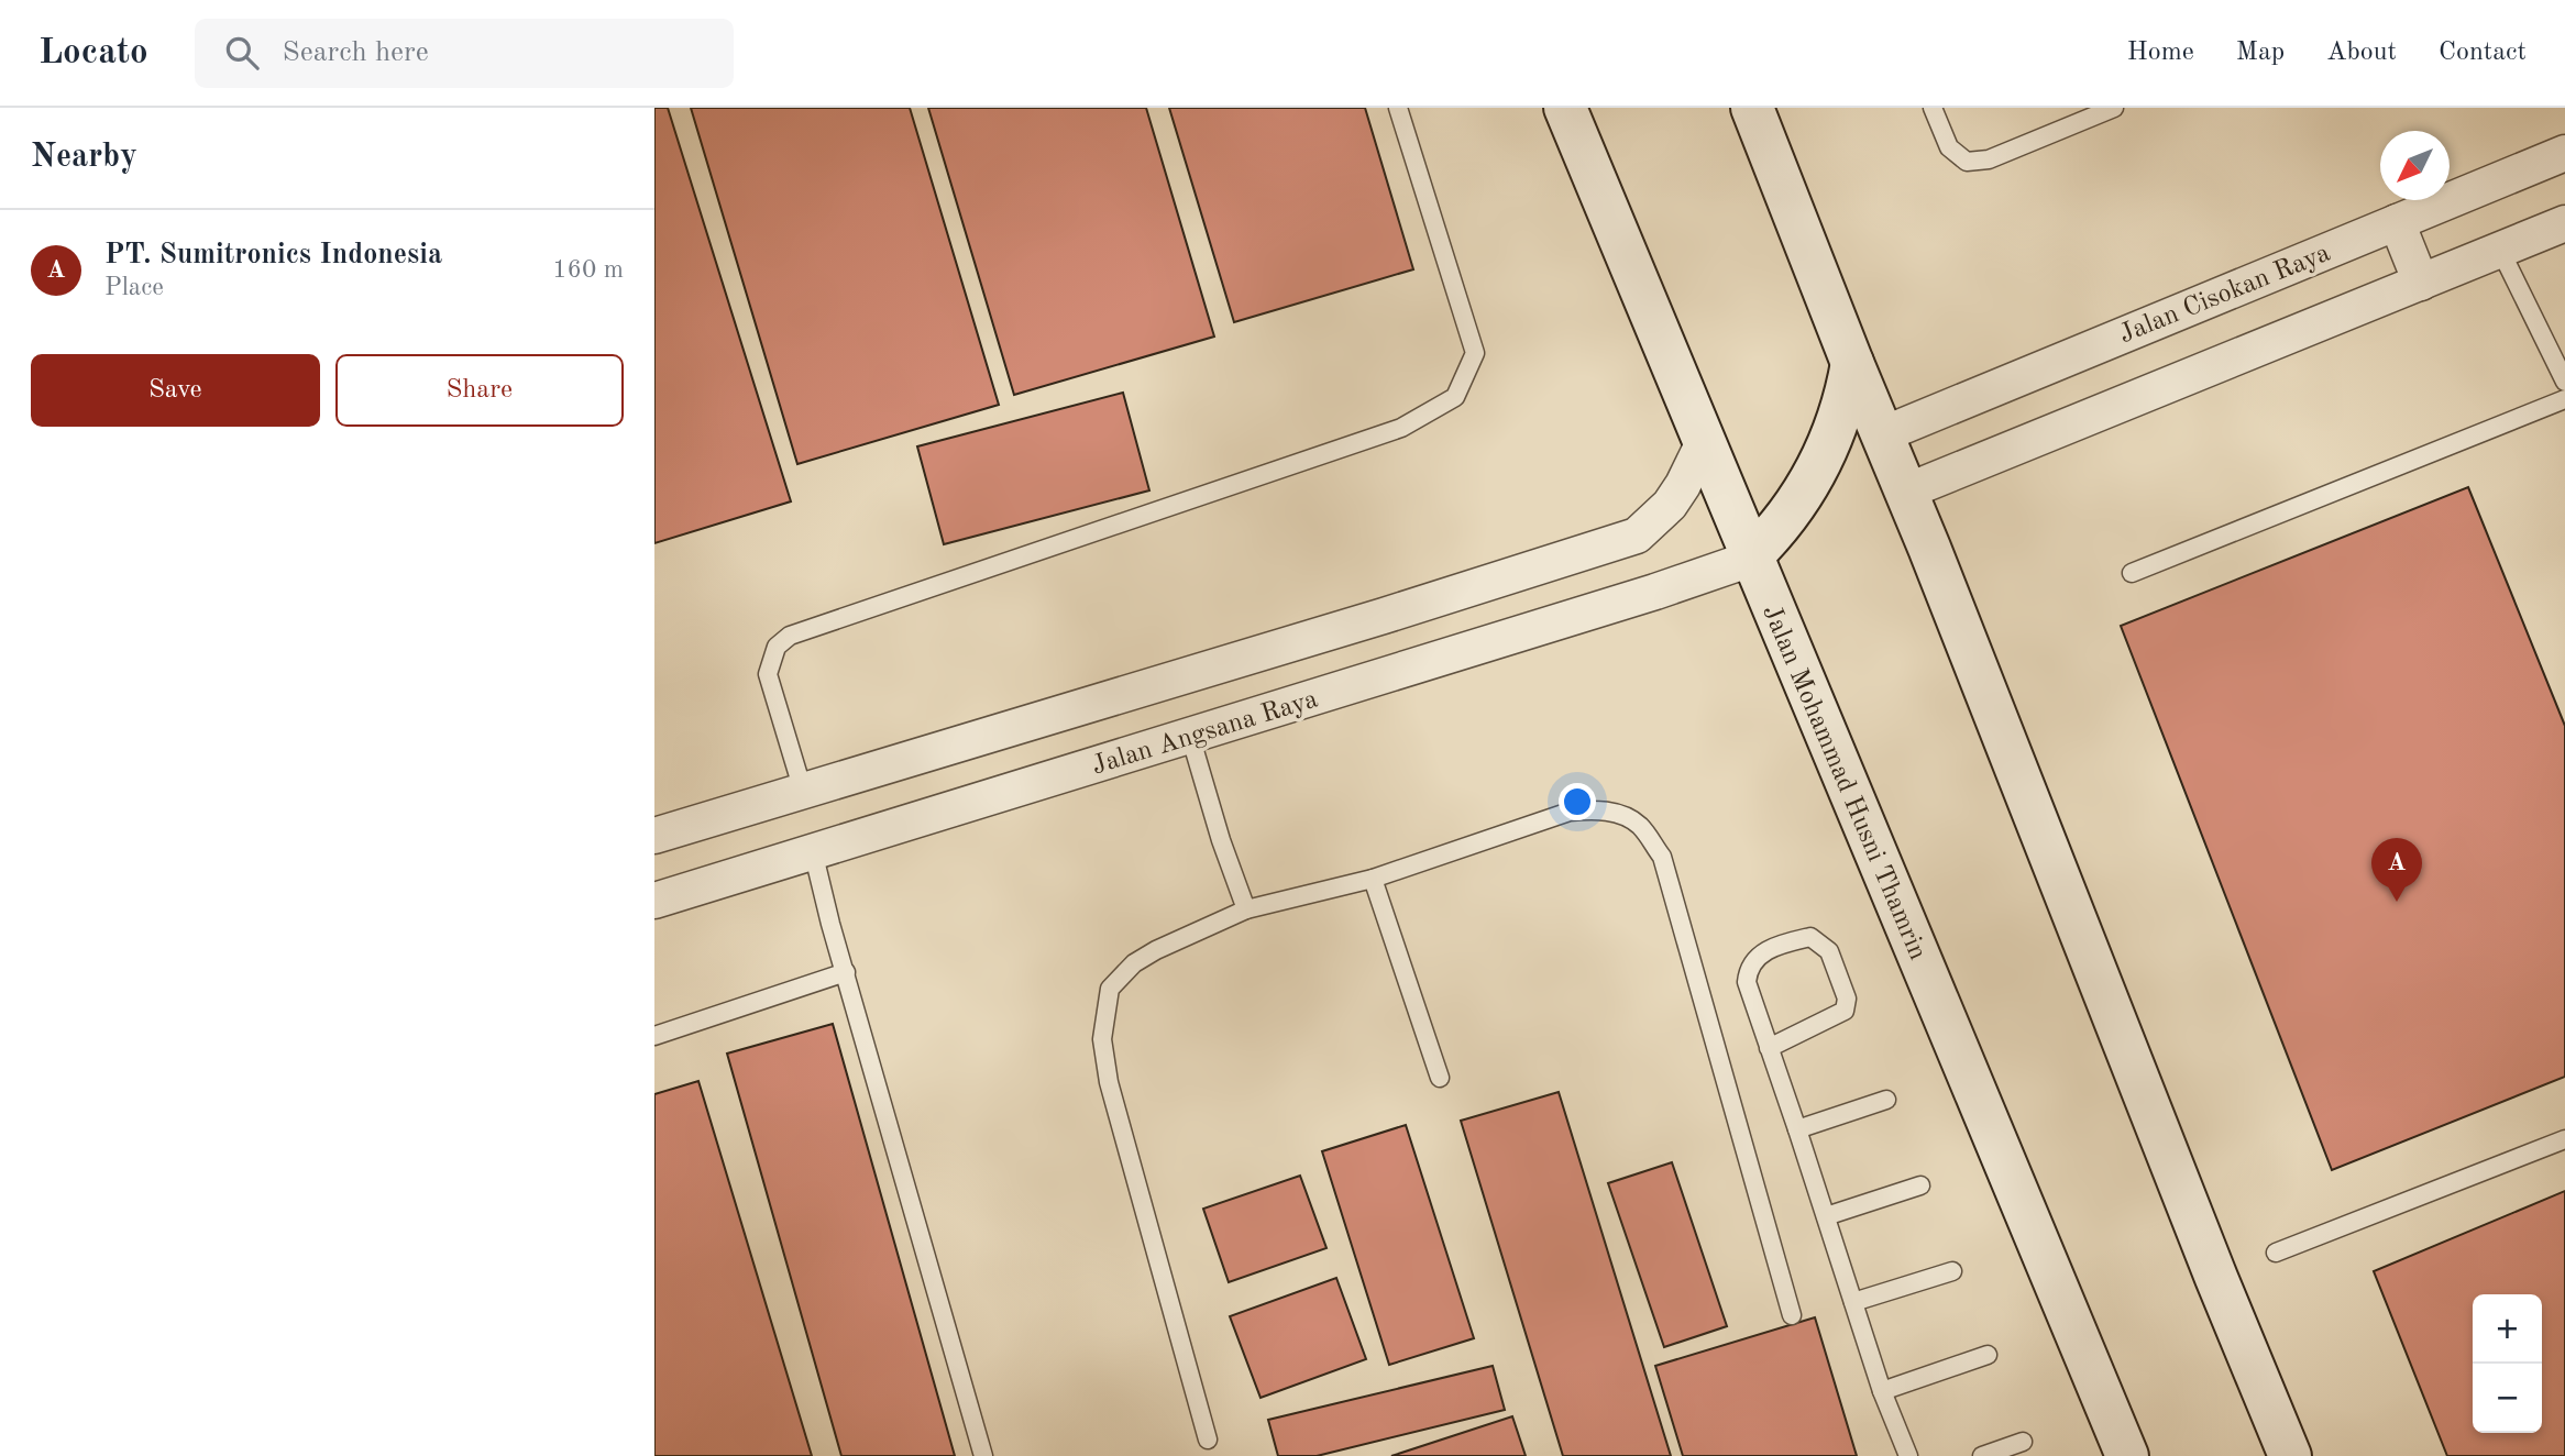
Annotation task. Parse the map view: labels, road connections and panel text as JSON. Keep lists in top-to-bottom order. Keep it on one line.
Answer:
{"streets":{"street":["Jalan Cisokan Raya","Jalan Angsana Raya","Jalan Mohammad Husni Thamrin"]},"crossings":[["Jalan Angsana Raya","Jalan Mohammad Husni Thamrin"]],"north":"bottom left","page":{"header":"Locato","search":"Search here","nav":["Home","Map","About","Contact"],"heading":"Nearby","list":[{"mark":"A","name":"PT. Sumitronics Indonesia","note":"Place","value":"160 m"}],"buttons":["Save","Share"],"pins":"A","map_buttons":["+","−"]}}
